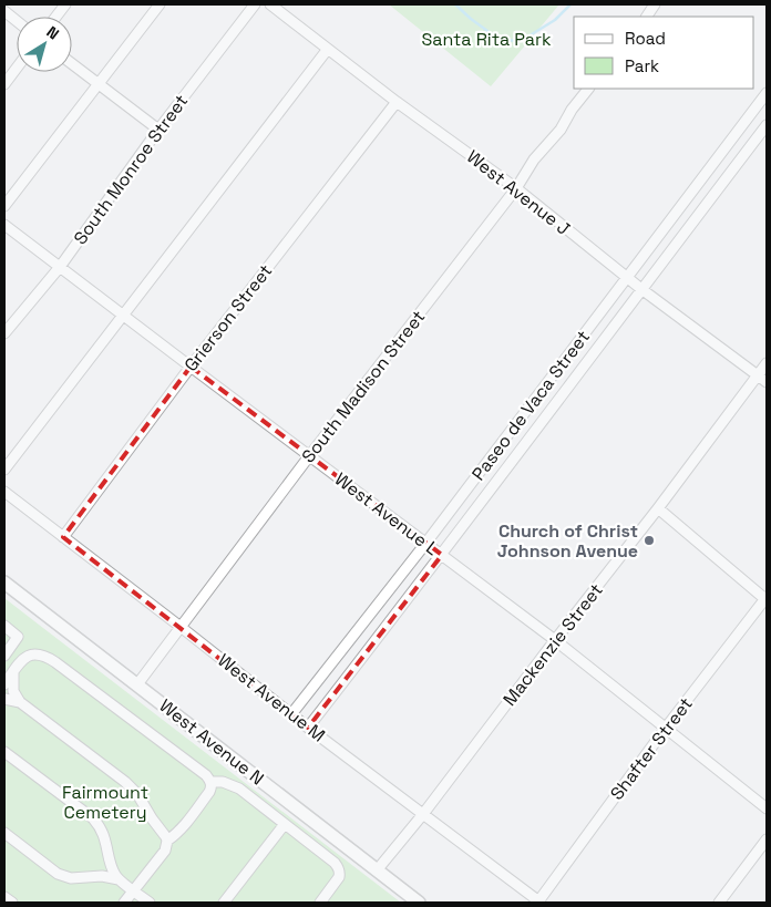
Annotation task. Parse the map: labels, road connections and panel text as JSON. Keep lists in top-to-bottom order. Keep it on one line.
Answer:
{"streets":{"main road":["West Avenue N"],"street":["South Monroe Street","West Avenue J","Grierson Street","South Madison Street","Paseo de Vaca Street","West Avenue L","Mackenzie Street","West Avenue M","Shafter Street"]},"crossings":[["South Monroe Street","West Avenue L"],["West Avenue J","Grierson Street"],["West Avenue J","South Madison Street"],["West Avenue J","Paseo de Vaca Street"],["West Avenue J","Mackenzie Street"],["Grierson Street","West Avenue L"],["Grierson Street","West Avenue M"],["South Madison Street","West Avenue L"],["South Madison Street","West Avenue M"],["South Madison Street","West Avenue N"],["Paseo de Vaca Street","West Avenue L"],["Paseo de Vaca Street","West Avenue M"],["West Avenue L","Mackenzie Street"],["West Avenue L","Shafter Street"],["Mackenzie Street","West Avenue M"],["Mackenzie Street","West Avenue N"],["West Avenue M","Shafter Street"]],"parks":["Santa Rita Park","Fairmount Cemetery"],"places":["Church of Christ Johnson Avenue"],"legend":["Road","Park"],"north":"top right"}
